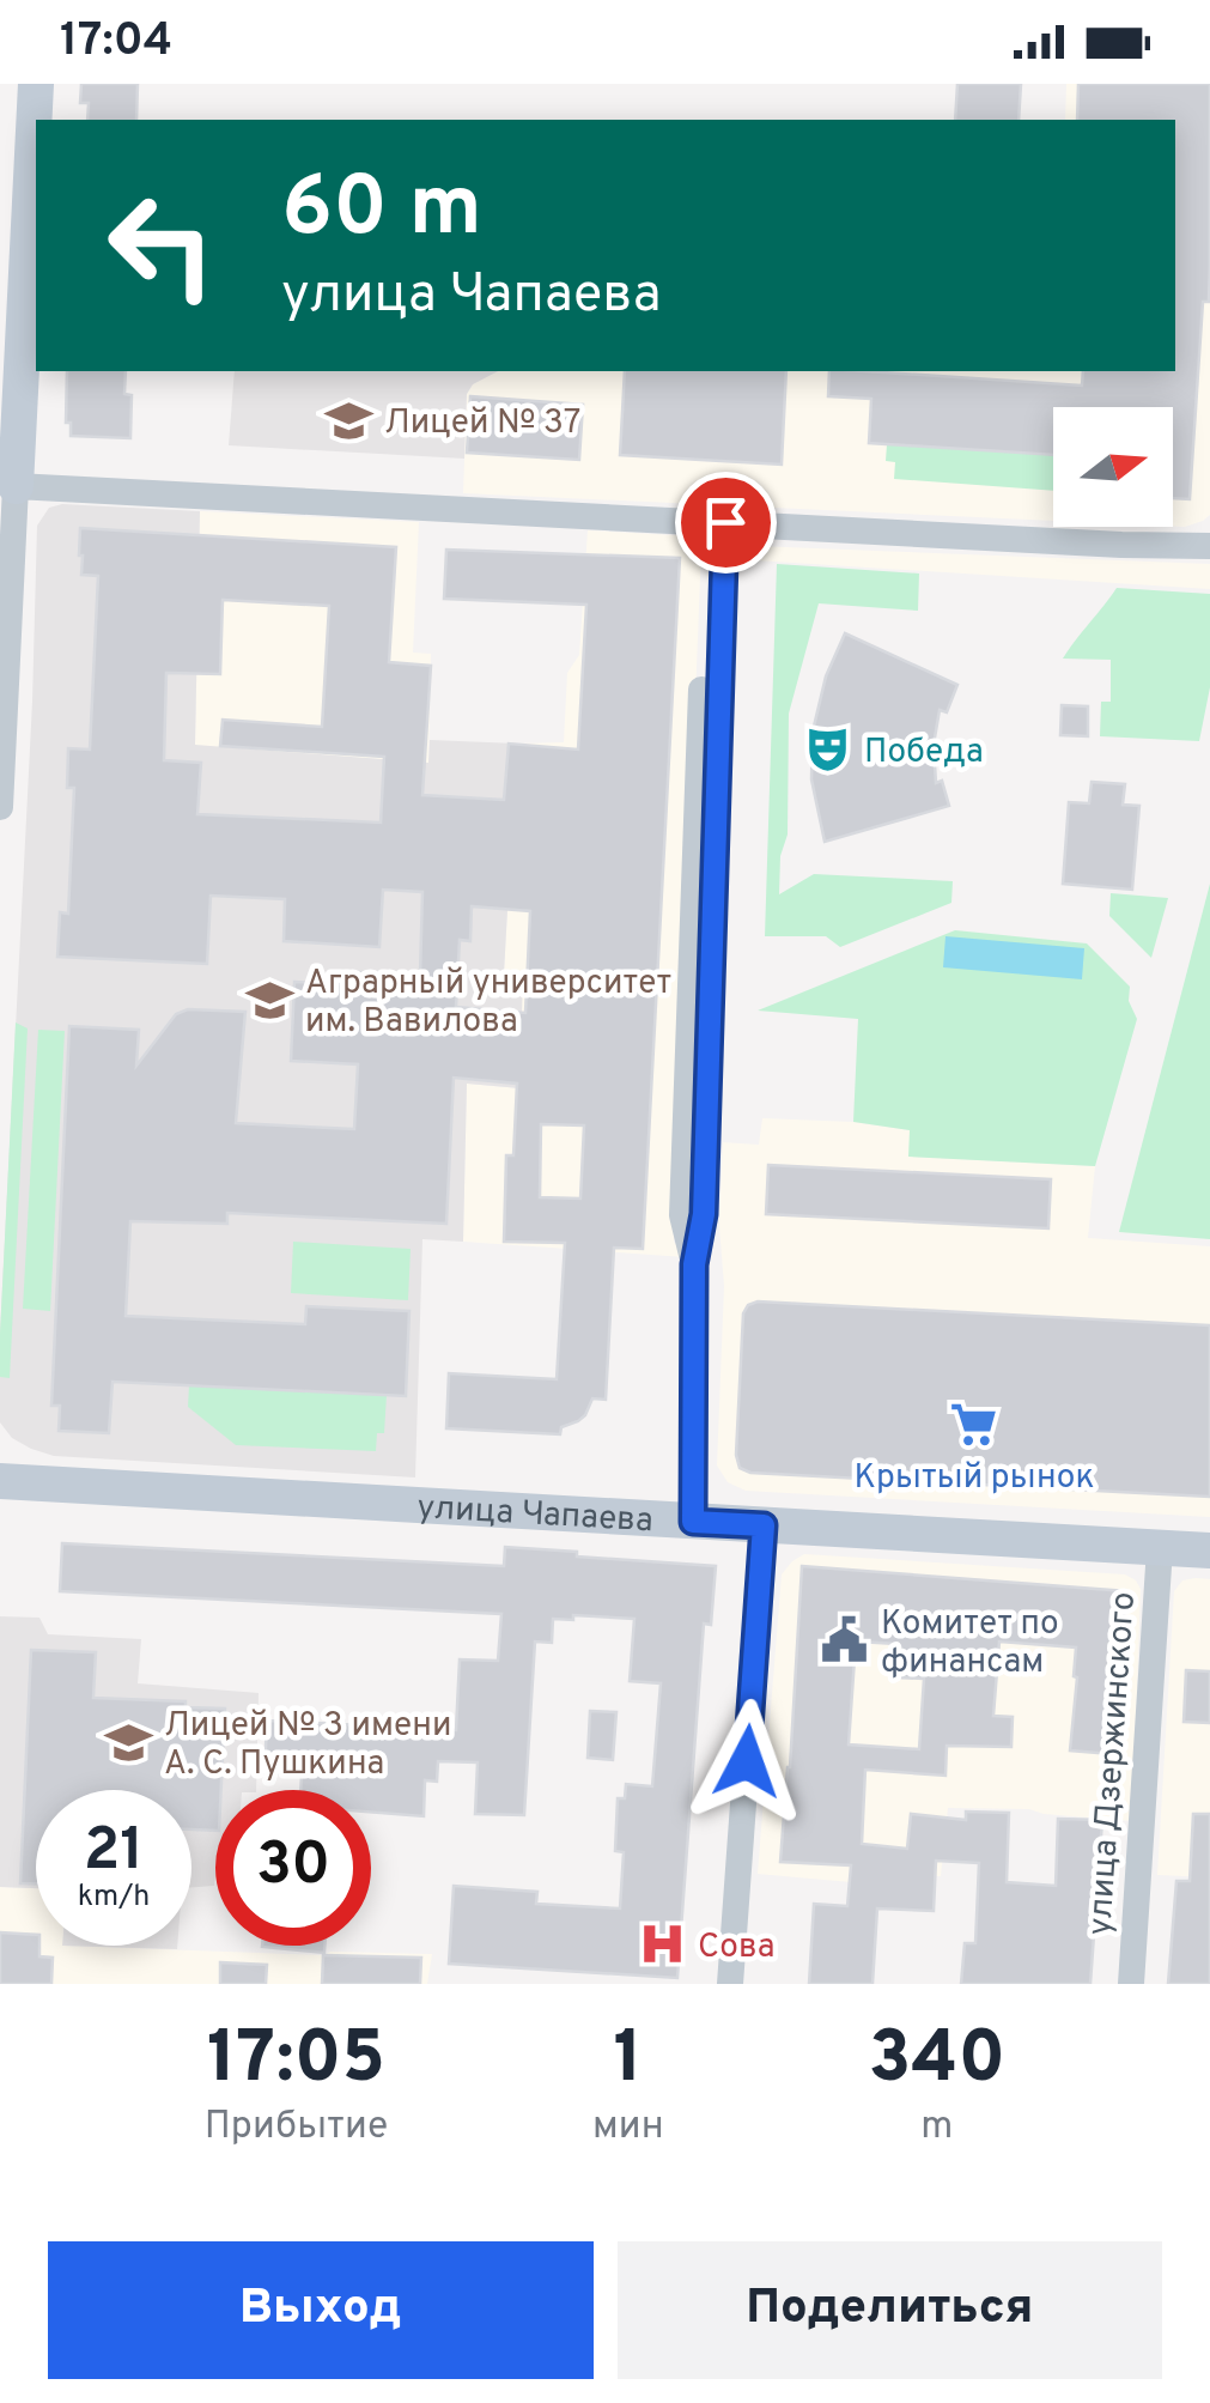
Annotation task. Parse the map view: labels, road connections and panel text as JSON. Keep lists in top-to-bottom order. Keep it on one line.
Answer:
{"streets":{"street":["улица Чапаева","улица Дзержинского"]},"crossings":[["улица Чапаева","улица Дзержинского"]],"places":{"school or university":["Лицей № 37","Аграрный университет им. Вавилова","Лицей № 3 имени А. С. Пушкина"],"theatre":["Победа"],"supermarket":["Крытый рынок"],"public building":["Комитет по финансам"],"hospital":["Сова"]},"north":"right","page":{"status":"17:04","turn":["60 m","улица Чапаева"],"speed":"21 km/h","limit":"30","eta":["17:05","Прибытие","1","мин","340","m"],"buttons":["Выход","Поделиться"]}}
